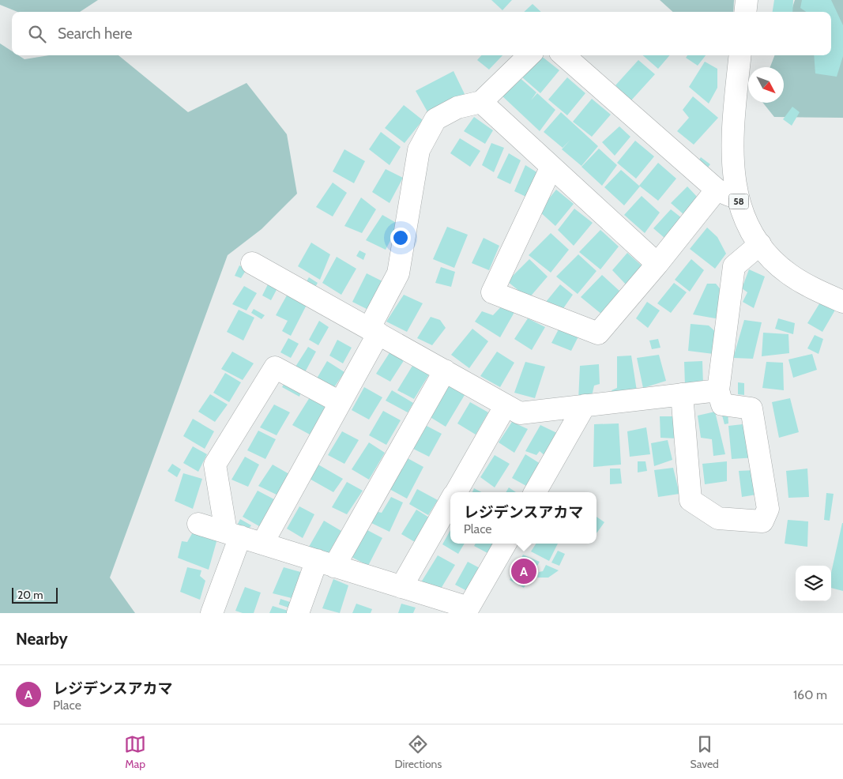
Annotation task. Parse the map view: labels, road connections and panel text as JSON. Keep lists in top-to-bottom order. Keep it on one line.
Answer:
{"streets":{"street":["58"]},"scale_bar":"20 m","north":"bottom right","page":{"search":"Search here","popup":["レジデンスアカマ","Place"],"pins":"A","scale":"20 m","heading":"Nearby","list":[{"mark":"A","name":"レジデンスアカマ","note":"Place","value":"160 m"}],"nav":["Map","Directions","Saved"]}}
